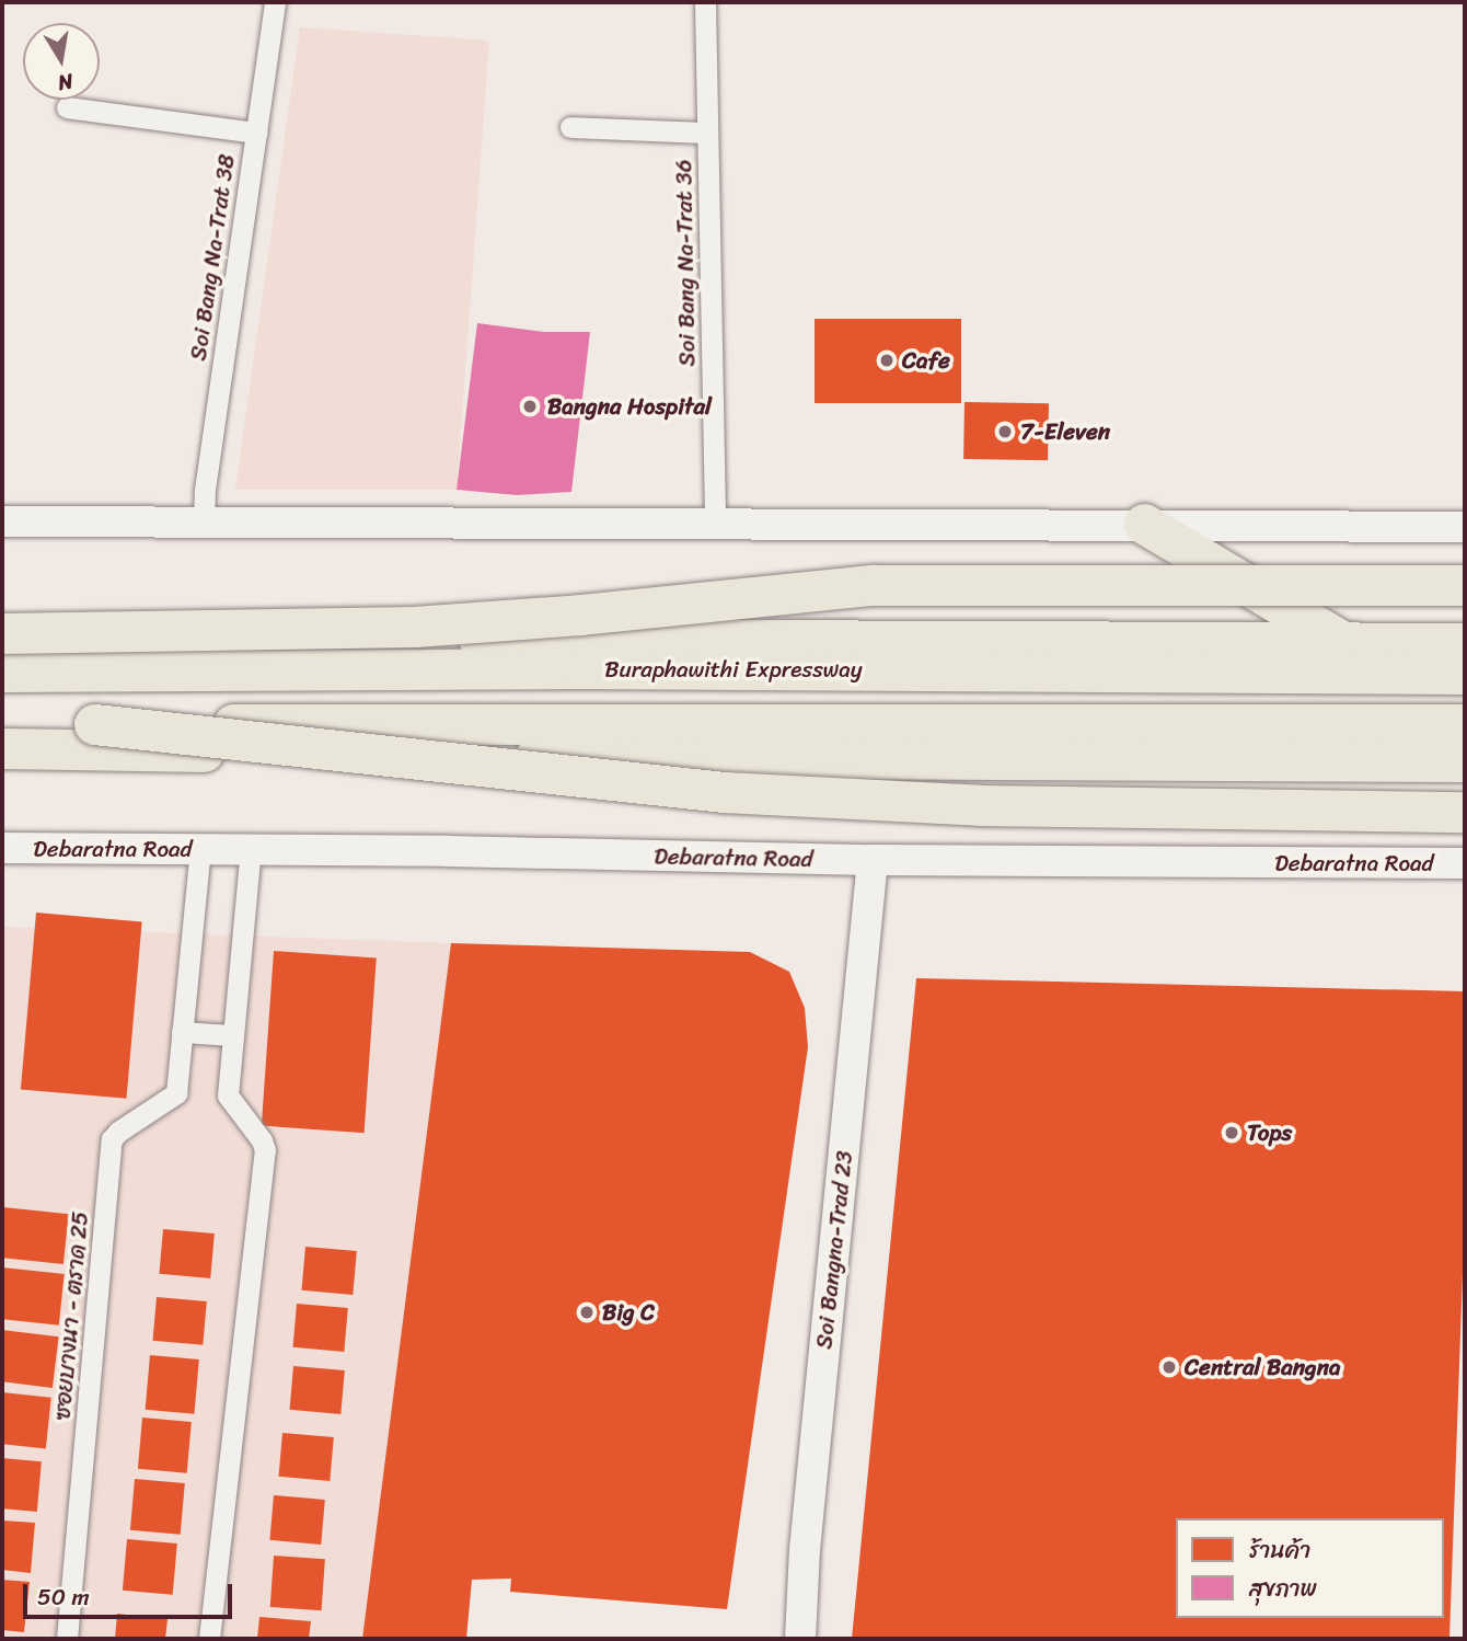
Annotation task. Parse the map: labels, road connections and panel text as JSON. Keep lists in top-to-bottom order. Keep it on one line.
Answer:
{"streets":{"highway":["Buraphawithi Expressway"],"main road":["Debaratna Road","Soi Bangna-Trad 23"],"street":["Soi Bang Na-Trat 38","Soi Bang Na-Trat 36","ซอยบางนา - ตราด 25"]},"crossings":[["Debaratna Road","Soi Bangna-Trad 23"]],"places":["Cafe","Bangna Hospital","7-Eleven","Tops","Big C","Central Bangna"],"legend":["ร้านค้า","สุขภาพ"],"scale_bar":"50 m","north":"bottom"}
